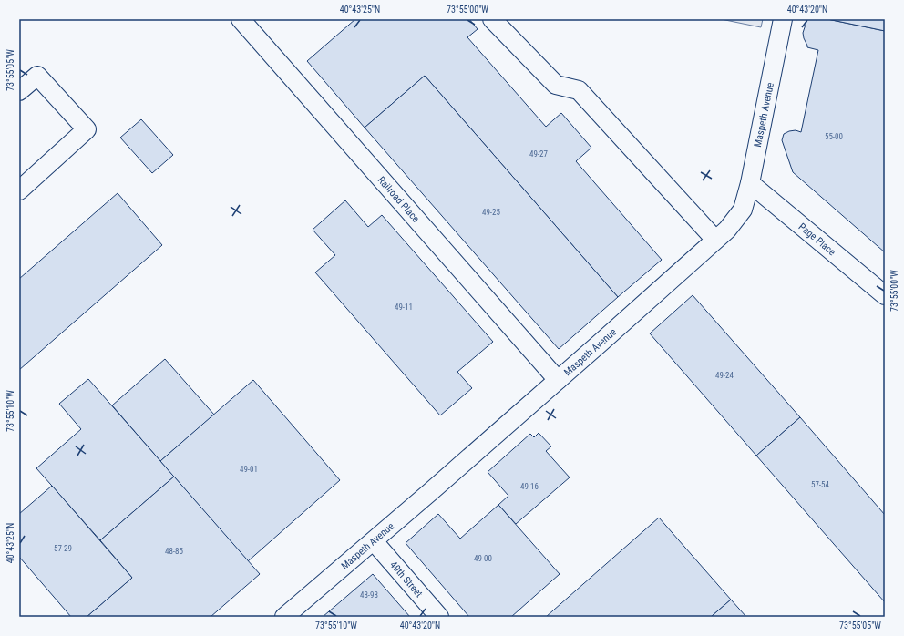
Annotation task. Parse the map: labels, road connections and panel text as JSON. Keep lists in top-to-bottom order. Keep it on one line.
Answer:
{"streets":{"street":["Maspeth Avenue","Railroad Place","Page Place","49th Street"]},"crossings":[["Maspeth Avenue","Railroad Place"],["Maspeth Avenue","Page Place"],["Maspeth Avenue","49th Street"]],"house_numbers":["55-00","49-27","49-25","49-11","49-24","49-01","57-54","49-16","57-29","48-85","49-00","48-98"],"coordinates":["40°43'25\"N","73°55'00\"W","40°43'20\"N","73°55'05\"W","73°55'10\"W"]}
